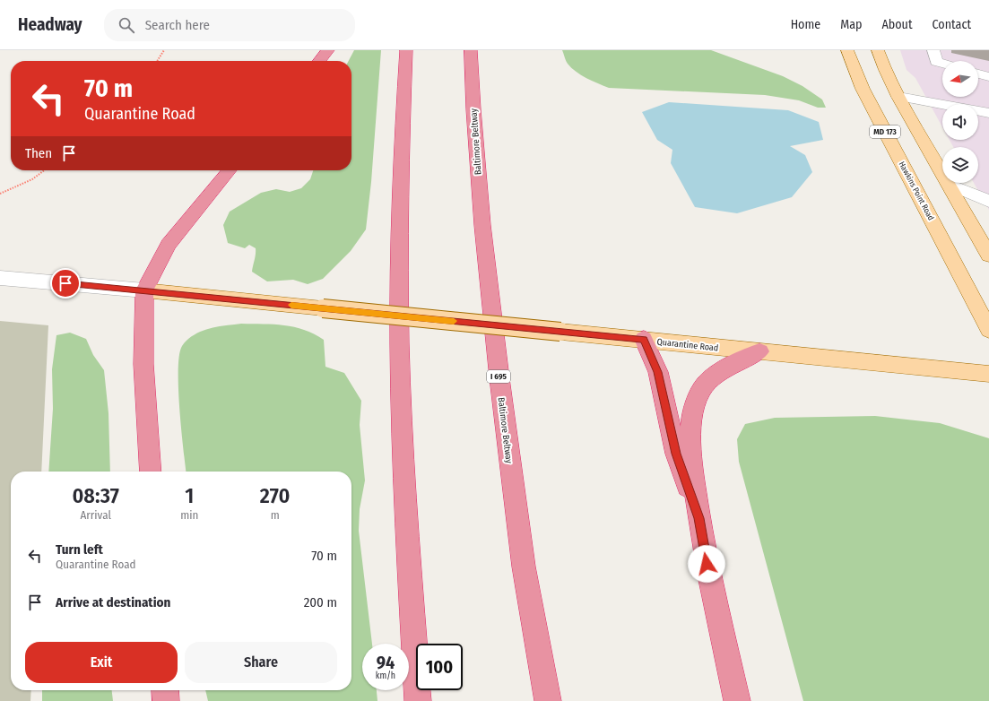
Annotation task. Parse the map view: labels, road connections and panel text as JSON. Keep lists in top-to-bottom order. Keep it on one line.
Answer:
{"streets":{"highway":["Baltimore Beltway","I 695"],"main road":["MD 173","Hawkins Point Road","Quarantine Road"]},"north":"left","page":{"header":"Headway","search":"Search here","nav":["Home","Map","About","Contact"],"turn":["70 m","Quarantine Road"],"then":"Then","eta":["08:37","Arrival","1","min","270","m"],"list":[{"name":"Turn left","note":"Quarantine Road","value":"70 m"},{"name":"Arrive at destination","value":"200 m"}],"buttons":["Exit","Share"],"speed":"94 km/h","limit":"100"}}
